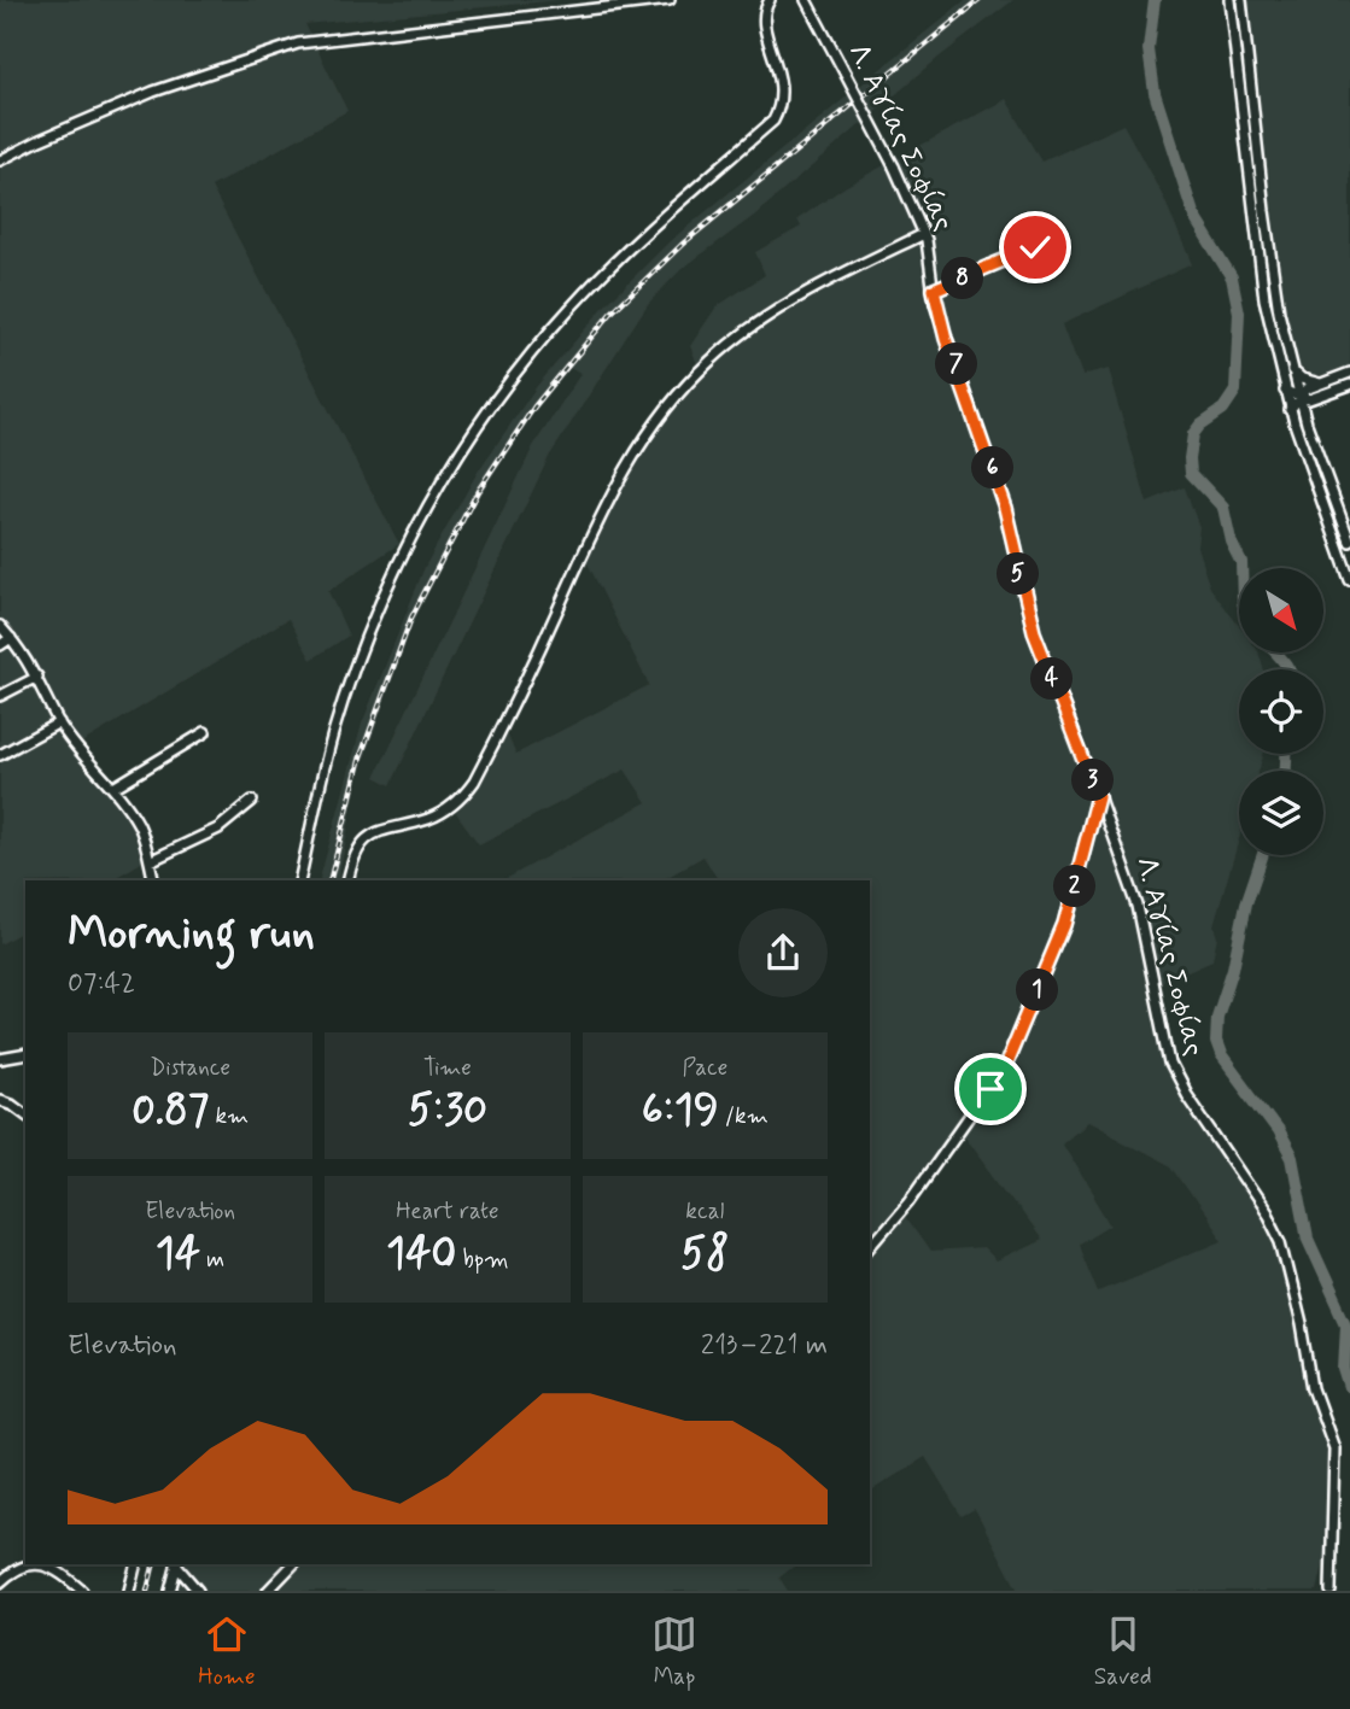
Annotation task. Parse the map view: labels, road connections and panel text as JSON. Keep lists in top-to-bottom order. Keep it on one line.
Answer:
{"streets":{"street":["Λ. Αγίας Σοφίας"]},"north":"bottom right","page":{"pins":["8","7","6","5","4","3","2","1"],"heading":["Morning run","07:42"],"stats":[["Distance","0.87 km"],["Time","5:30"],["Pace","6:19 /km"],["Elevation","14 m"],["Heart rate","140 bpm"],["kcal","58"]],"chart":["Elevation","213–221 m"],"tabs":["Home","Map","Saved"]}}
